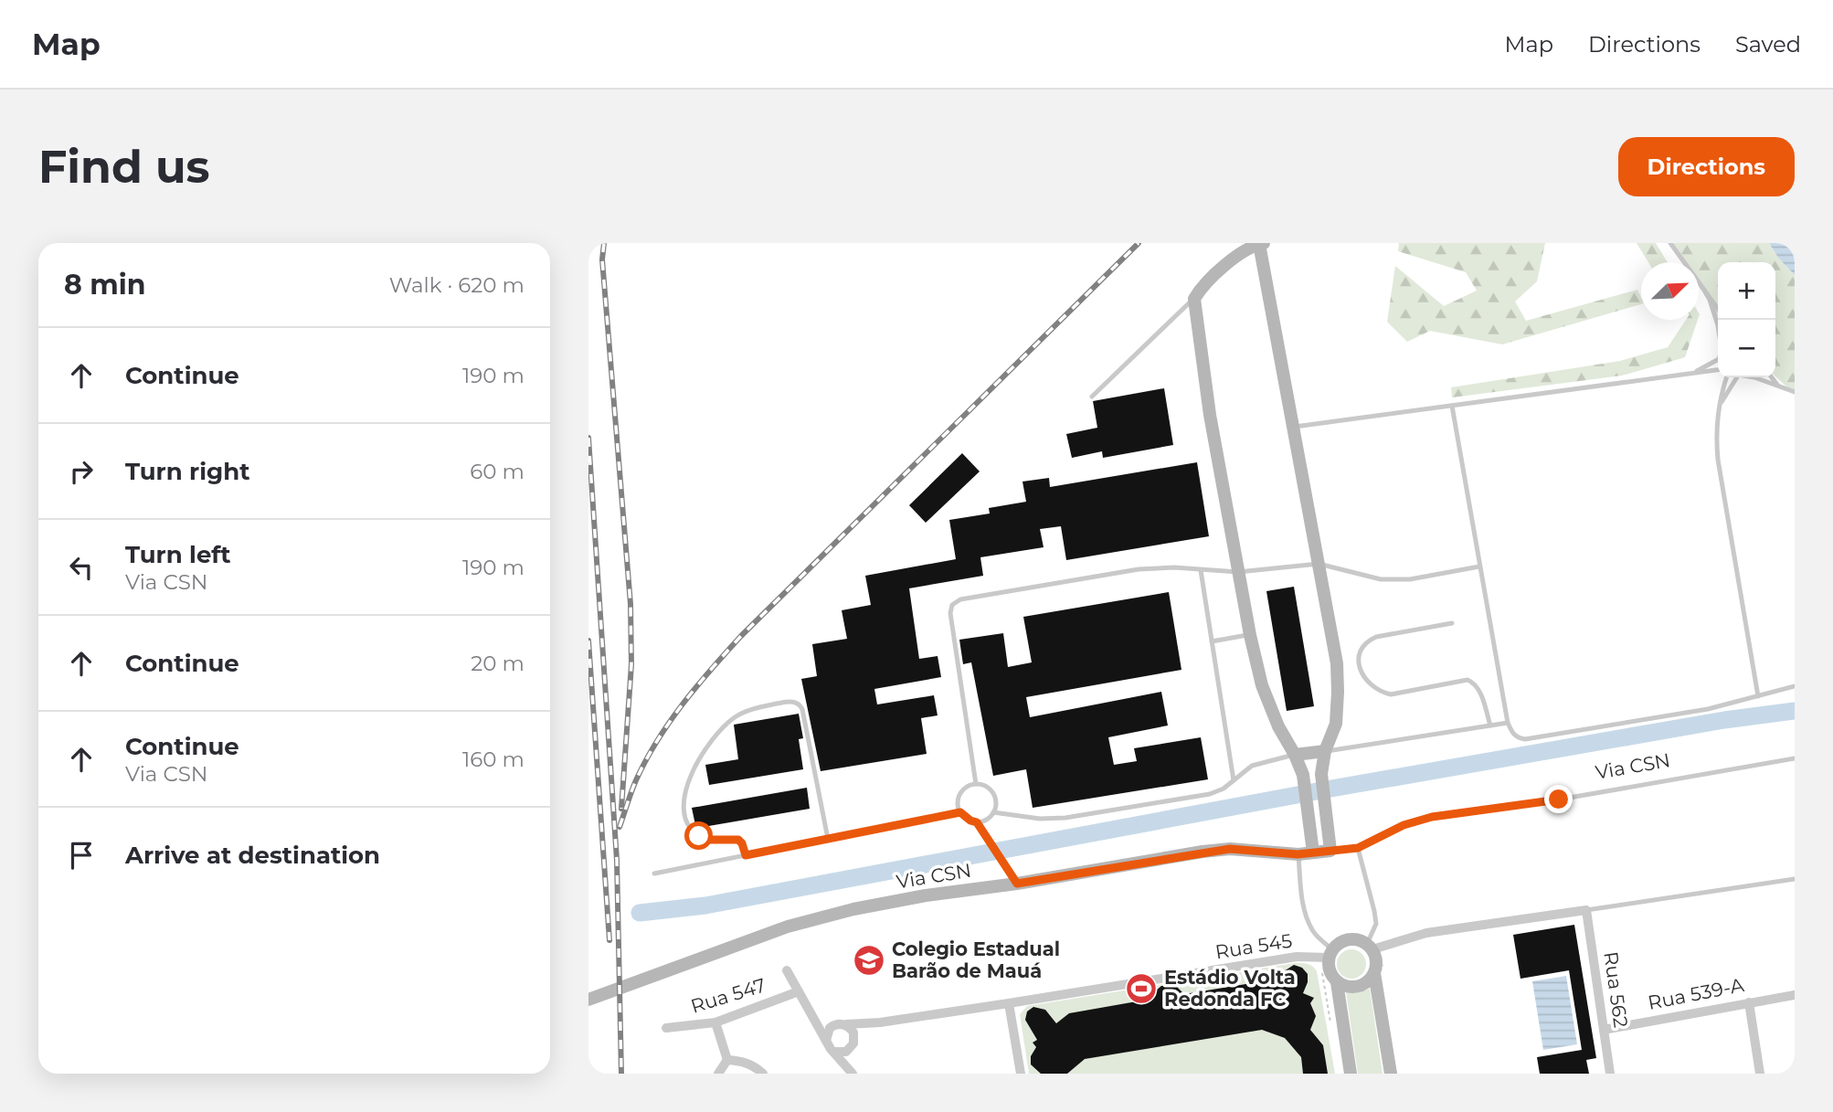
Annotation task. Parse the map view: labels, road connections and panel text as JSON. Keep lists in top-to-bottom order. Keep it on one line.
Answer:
{"streets":{"street":["Via CSN","Rua 545","Rua 562","Rua 539-A","Rua 547"]},"crossings":[["Rua 562","Rua 539-A"]],"places":{"school or university":["Colegio Estadual Barão de Mauá"],"sports":["Estádio Volta Redonda FC"]},"north":"top right","page":{"header":"Map","nav":["Map","Directions","Saved"],"buttons":"Directions","title":"Find us","heading":["8 min","Walk · 620 m"],"map_buttons":["+","−"],"list":[["Continue","190 m"],["Turn right","60 m"],["Turn left","Via CSN","190 m"],["Continue","20 m"],["Continue","Via CSN","160 m"],"Arrive at destination"]}}
